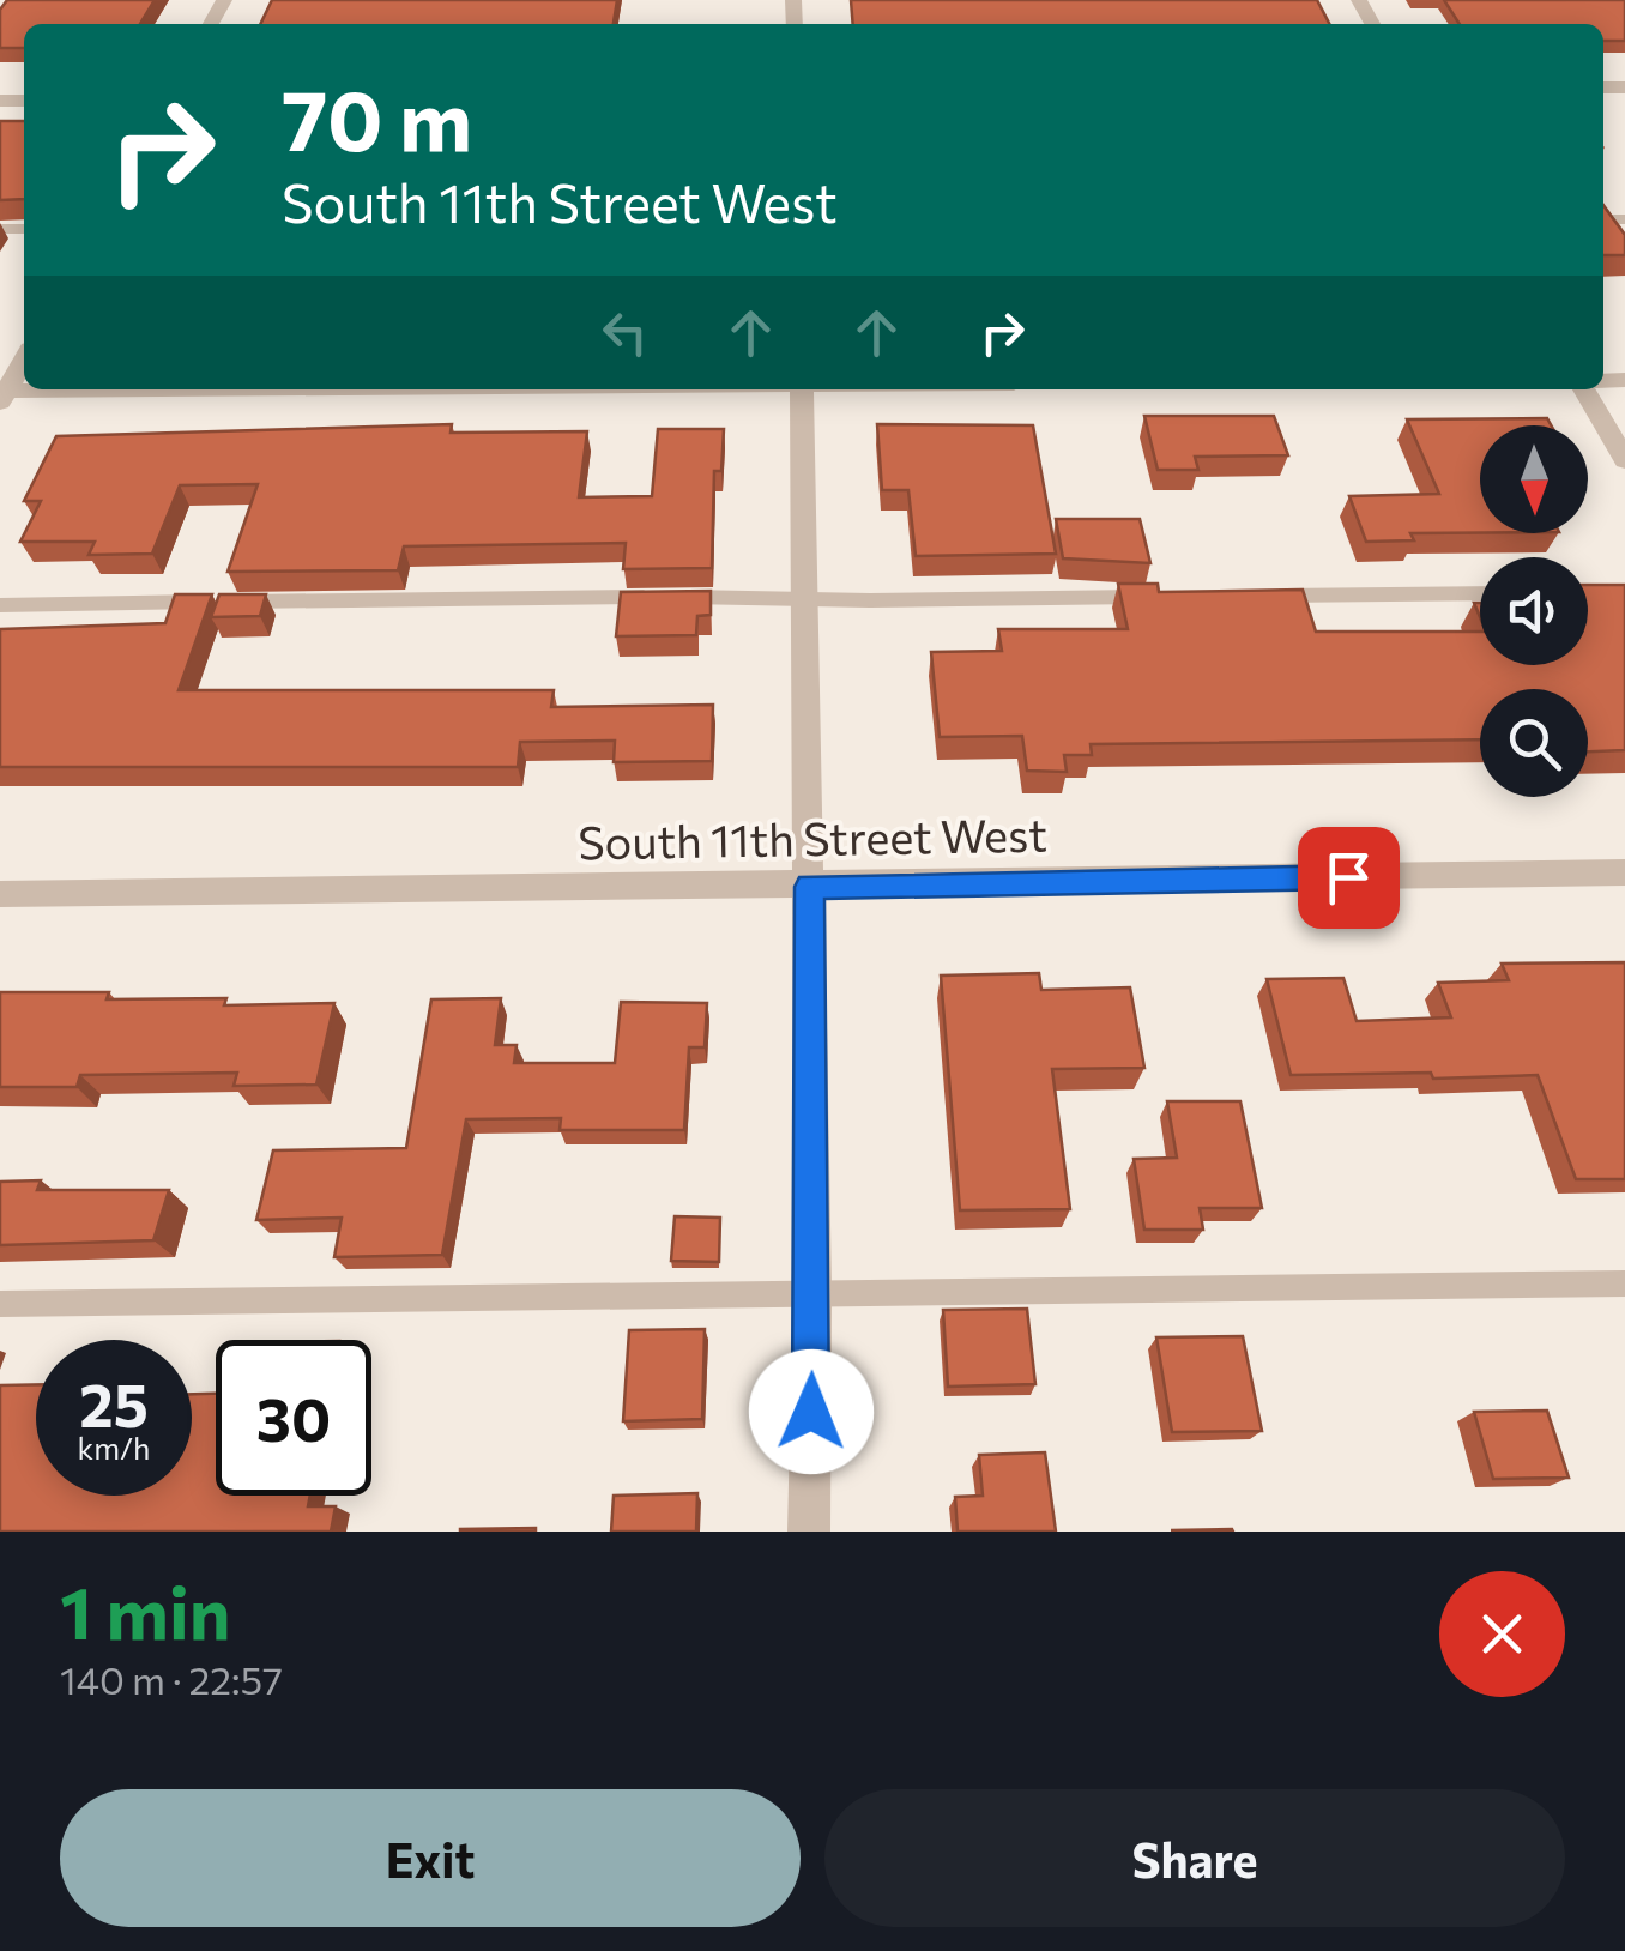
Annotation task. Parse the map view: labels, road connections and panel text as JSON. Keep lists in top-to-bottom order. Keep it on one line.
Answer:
{"streets":{"street":["South 11th Street West"]},"north":"bottom","page":{"turn":["70 m","South 11th Street West"],"speed":"25 km/h","limit":"30","heading":["1 min","140 m · 22:57"],"buttons":["Exit","Share"]}}
